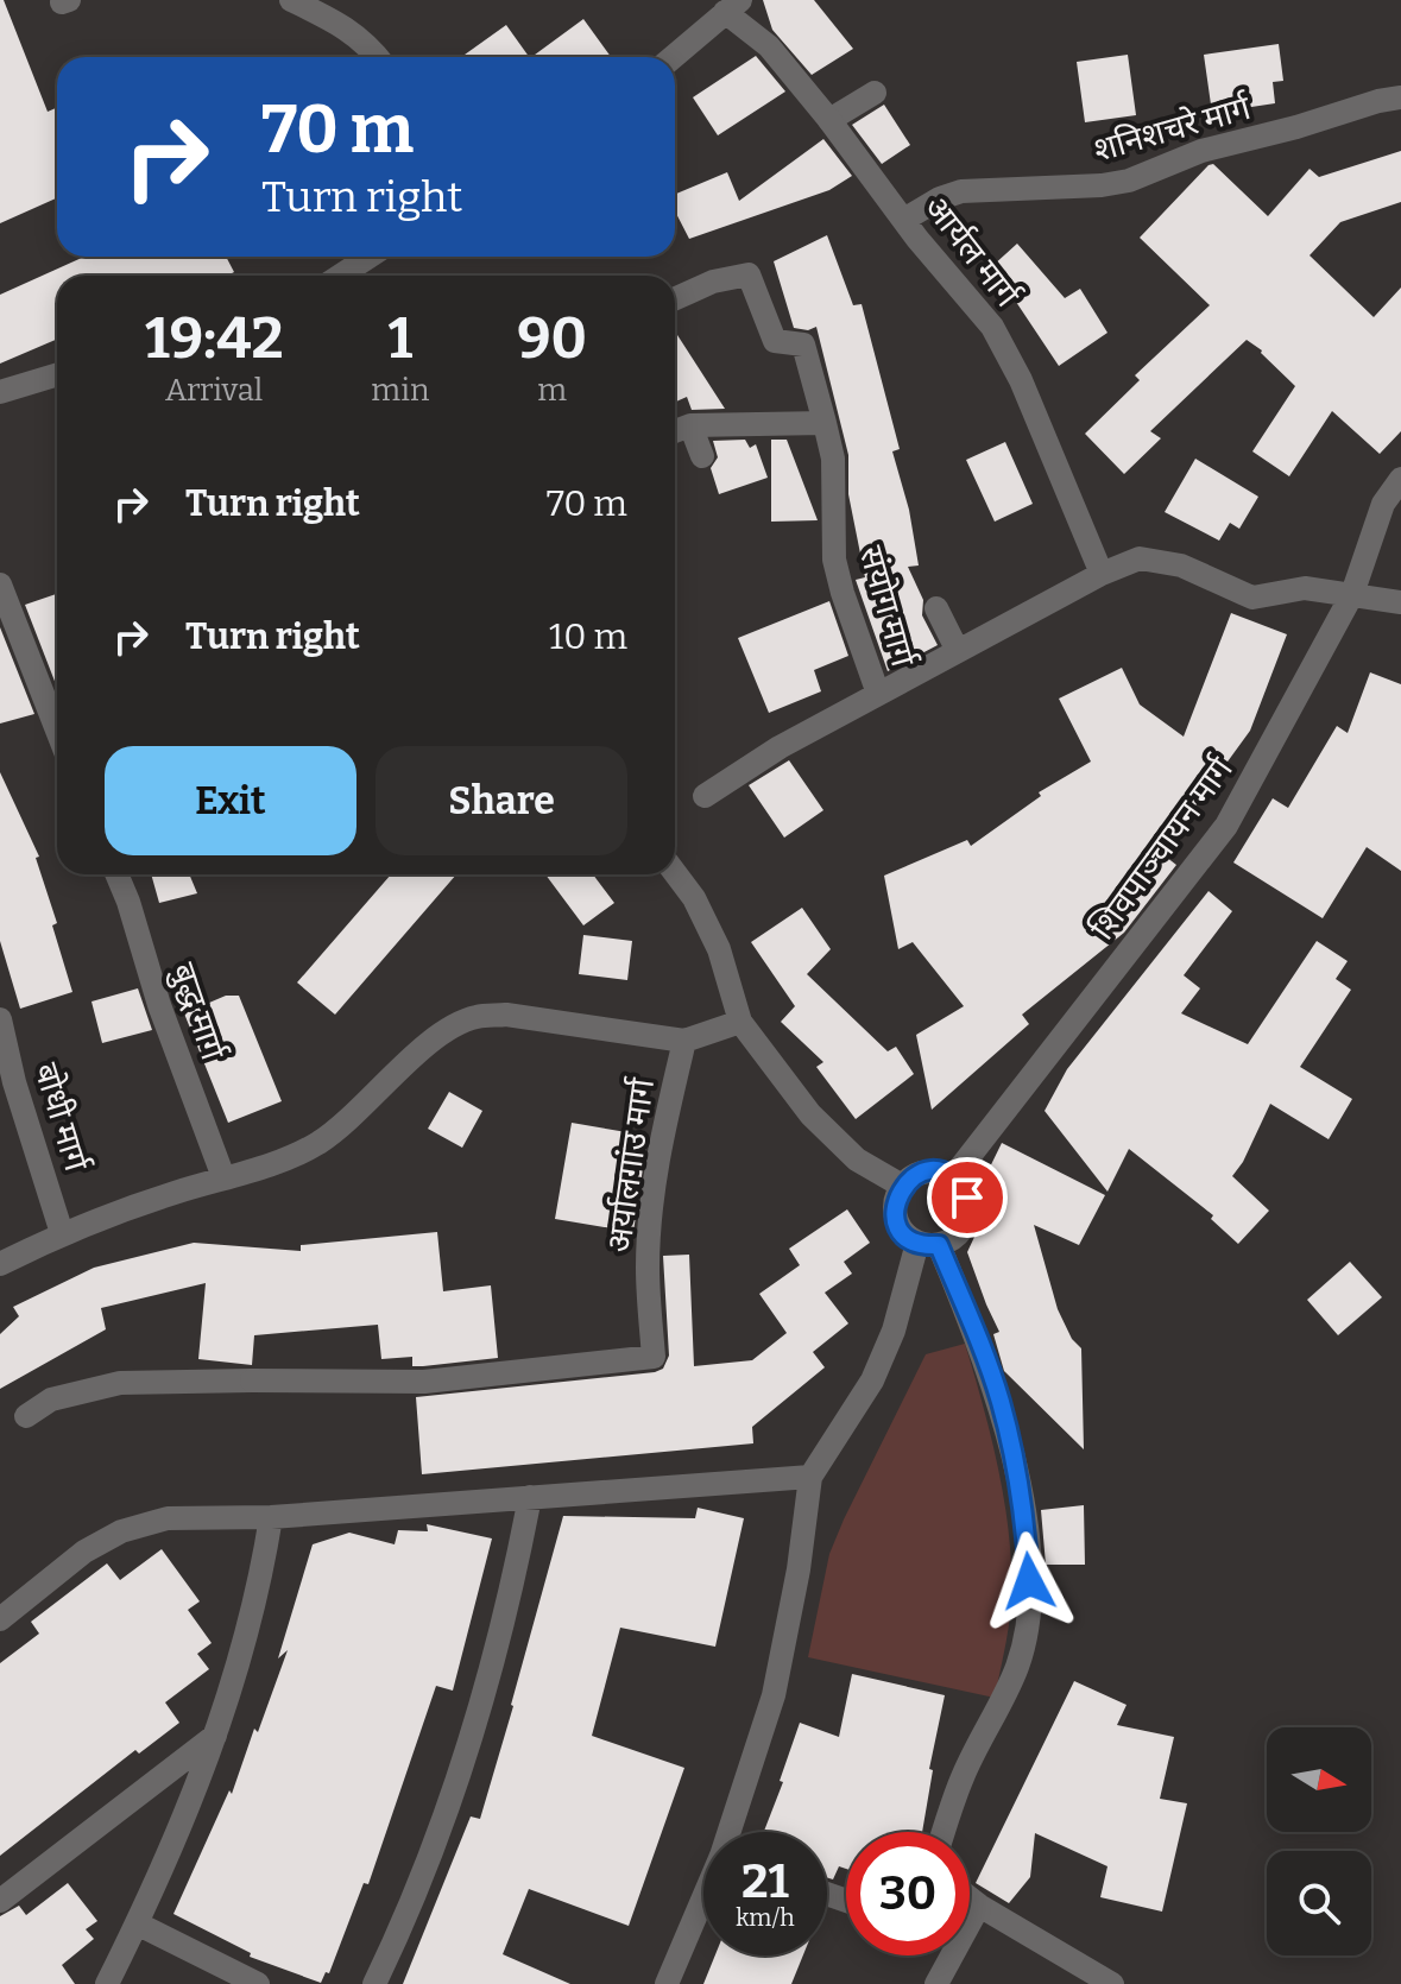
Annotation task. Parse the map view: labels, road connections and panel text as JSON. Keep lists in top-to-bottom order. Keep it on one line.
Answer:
{"streets":{"street":["शनिशचरे मार्ग","आर्यल मार्ग","संयोग मार्ग","शिवपाञ्चायन मार्ग","बुद्ध मार्ग","बोधी मार्ग","अर्यालगांउ मार्ग"]},"crossings":[["शनिशचरे मार्ग","आर्यल मार्ग"]],"north":"right","page":{"turn":["70 m","Turn right"],"eta":["19:42","Arrival","1","min","90","m"],"list":[{"name":"Turn right","value":"70 m"},{"name":"Turn right","value":"10 m"}],"buttons":["Exit","Share"],"speed":"21 km/h","limit":"30"}}
